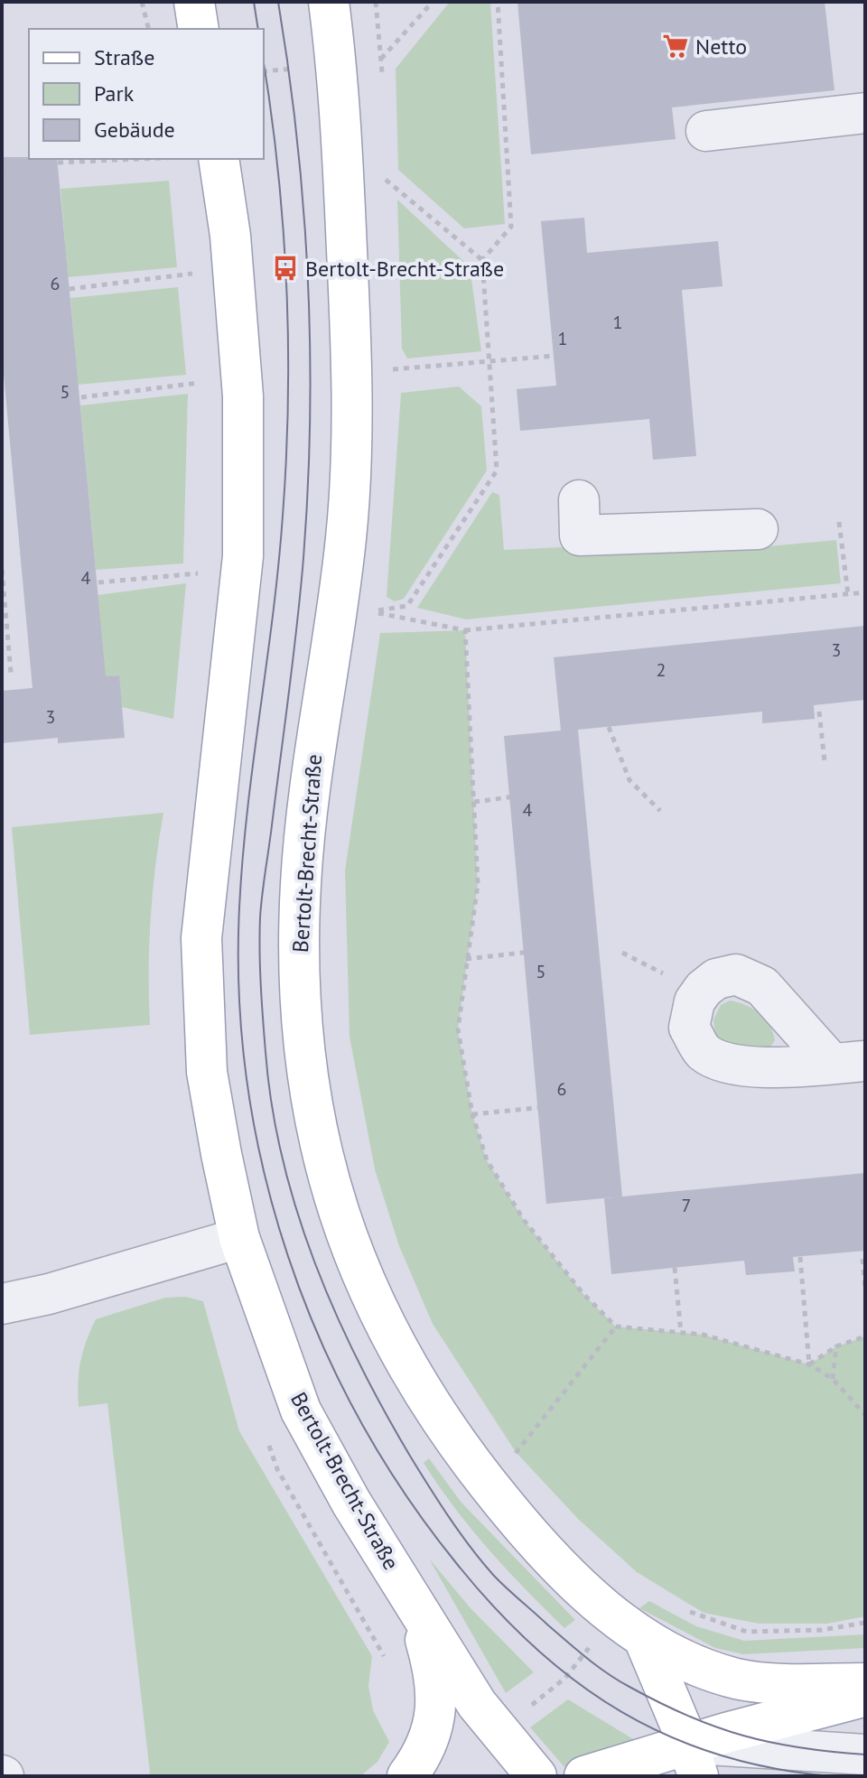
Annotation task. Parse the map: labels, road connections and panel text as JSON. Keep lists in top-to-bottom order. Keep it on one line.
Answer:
{"streets":{"main road":["Bertolt-Brecht-Straße"]},"places":{"supermarket":["Netto"],"bus stop":["Bertolt-Brecht-Straße"]},"house_numbers":["6","1","1","5","4","3","2","3","4","5","6","7"],"legend":["Straße","Park","Gebäude"]}
